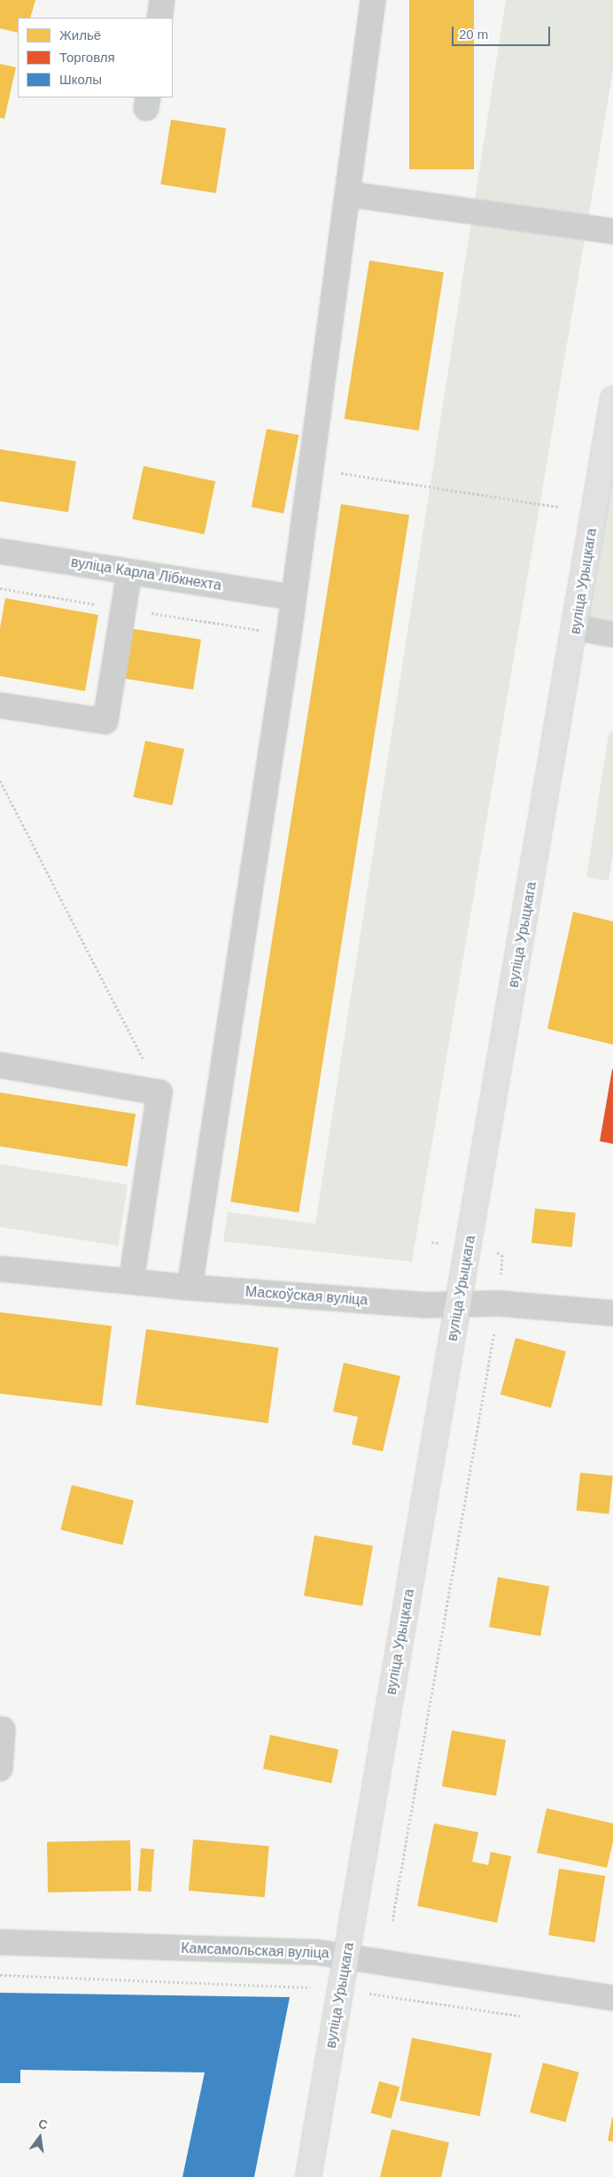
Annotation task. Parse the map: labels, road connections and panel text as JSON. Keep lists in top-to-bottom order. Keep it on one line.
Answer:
{"streets":{"main road":["вуліца Урыцкага"],"street":["вуліца Карла Лібкнехта","Маскоўская вуліца","Камсамольская вуліца"]},"crossings":[["вуліца Урыцкага","Маскоўская вуліца"],["вуліца Урыцкага","Камсамольская вуліца"]],"legend":["Жильё","Торговля","Школы"],"scale_bar":"20 m","north":"top"}
